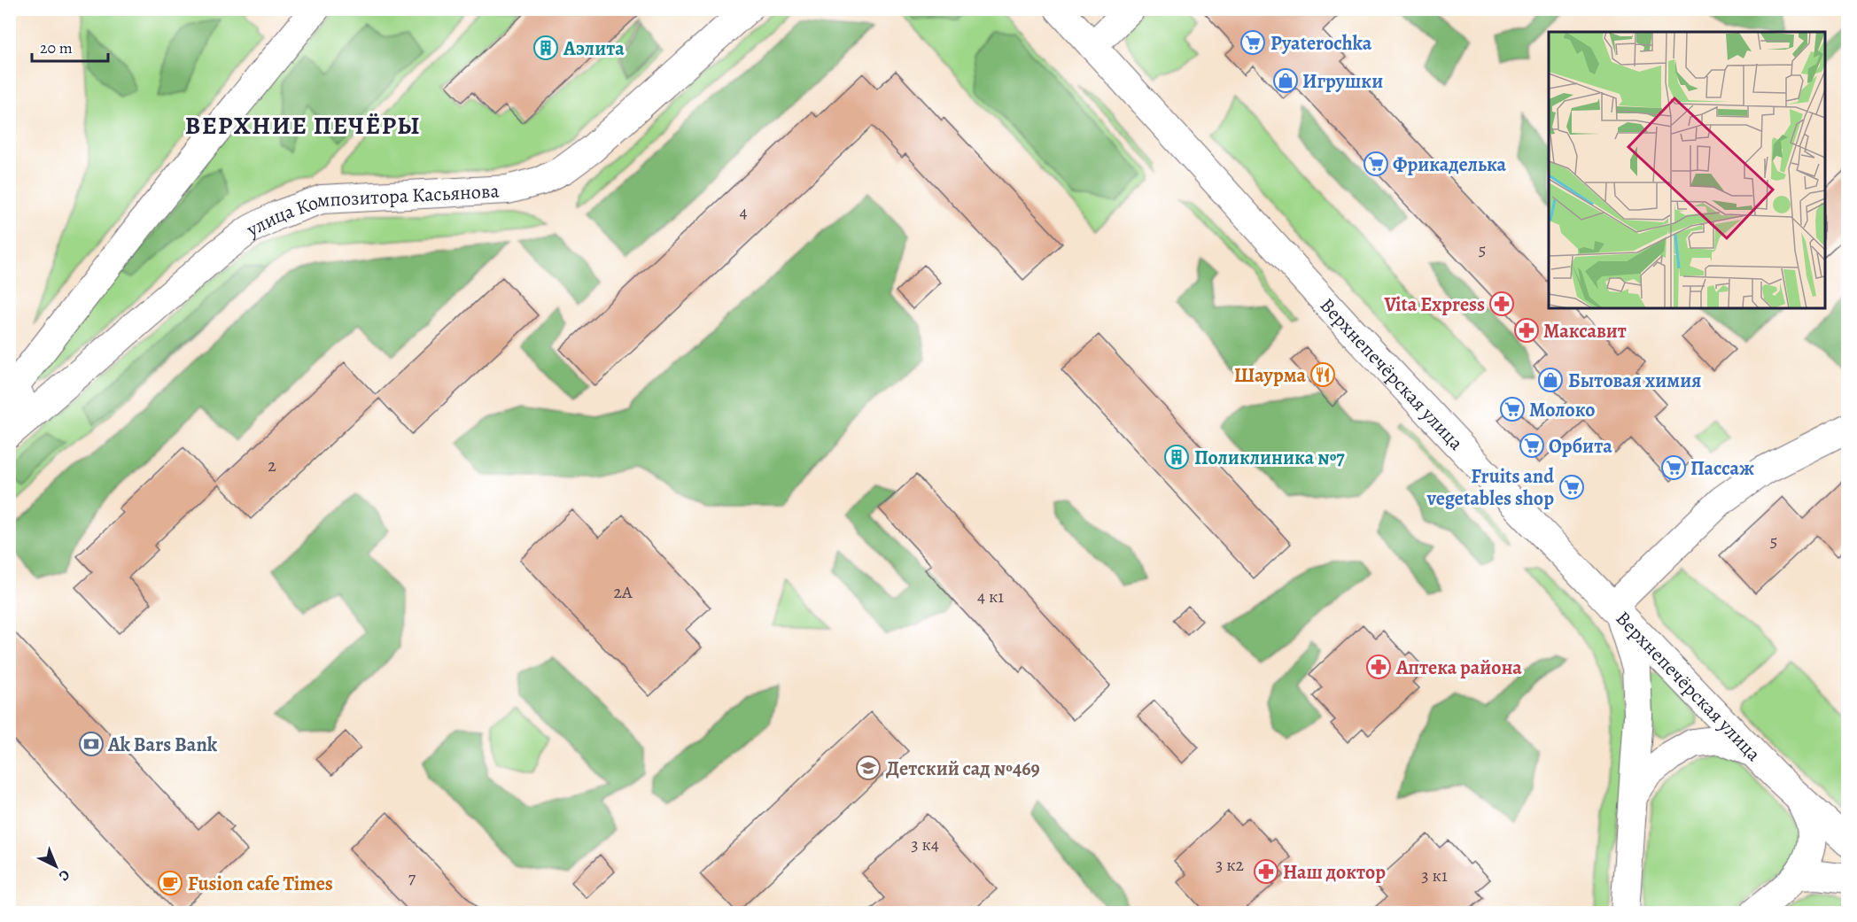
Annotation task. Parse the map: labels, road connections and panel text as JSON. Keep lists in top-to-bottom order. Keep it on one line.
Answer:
{"streets":{"street":["улица Композитора Касьянова","Верхнепечёрская улица"]},"districts":["ВЕРХНИЕ ПЕЧЁРЫ"],"places":{"supermarket":["Pyaterochka","Фрикаделька","Молоко","Орбита","Пассаж","Fruits and vegetables shop"],"building":["Аэлита","Поликлиника №7"],"shop":["Игрушки","Бытовая химия"],"pharmacy":["Vita Express","Максавит","Аптека района","Наш доктор"],"restaurant":["Шаурма"],"bank":["Ak Bars Bank"],"school or university":["Детский сад №469"],"cafe":["Fusion cafe Times"]},"house_numbers":["4","5","2","5","2А","4 к1","3 к4","3 к2","3 к1","7"],"scale_bar":"20 m","north":"bottom right"}
